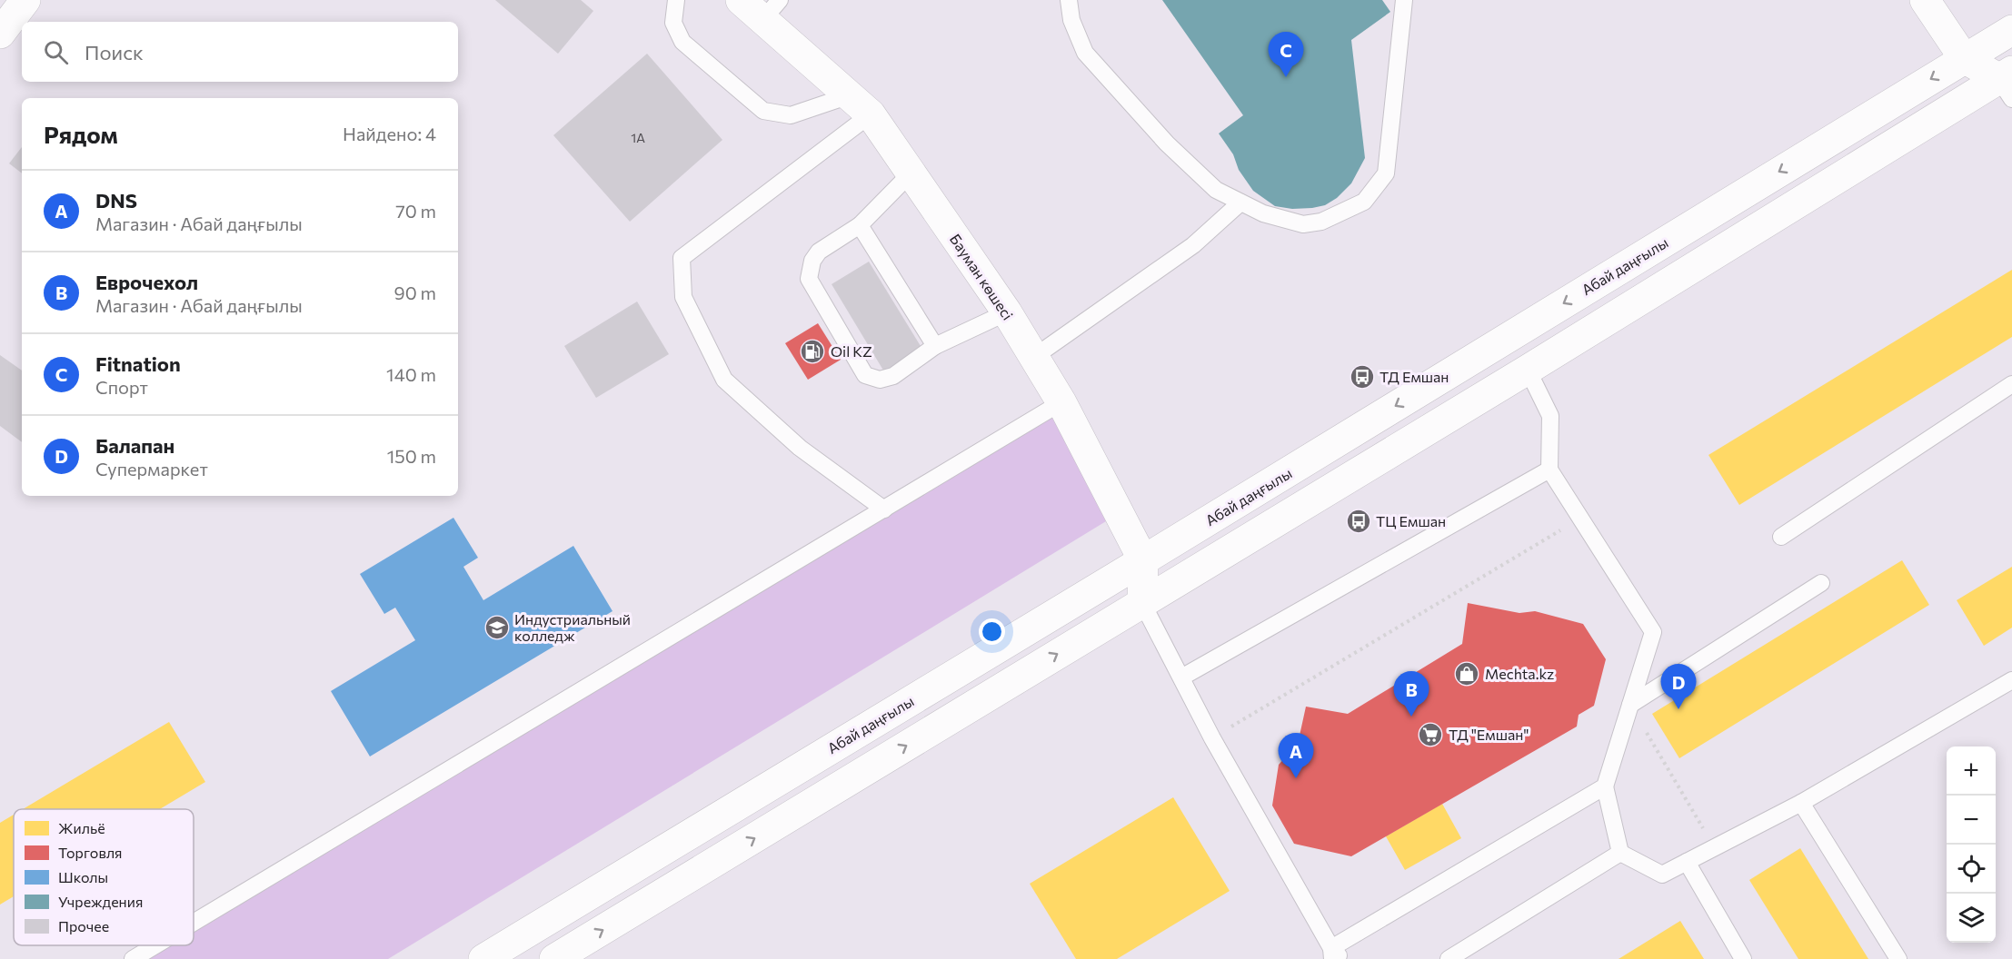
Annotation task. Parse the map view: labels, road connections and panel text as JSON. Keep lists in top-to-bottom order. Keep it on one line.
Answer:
{"streets":{"main road":["Абай даңғылы","Бауман көшесі"]},"crossings":[["Абай даңғылы","Бауман көшесі"]],"places":{"fuel station":["Oil KZ"],"bus stop":["ТД Емшан","ТЦ Емшан"],"school or university":["Индустриальный колледж"],"shop":["Mechta.kz"],"supermarket":["ТД \"Емшан\""]},"house_numbers":["1A"],"legend":["Жильё","Торговля","Школы","Учреждения","Прочее"],"page":{"search":"Поиск","pins":["C","D","B","A"],"heading":["Рядом","Найдено: 4"],"list":[{"mark":"A","name":"DNS","note":"Магазин · Абай даңғылы","value":"70 m"},{"mark":"B","name":"Еврочехол","note":"Магазин · Абай даңғылы","value":"90 m"},{"mark":"C","name":"Fitnation","note":"Спорт","value":"140 m"},{"mark":"D","name":"Балапан","note":"Супермаркет","value":"150 m"}],"map_buttons":["+","−"]}}
